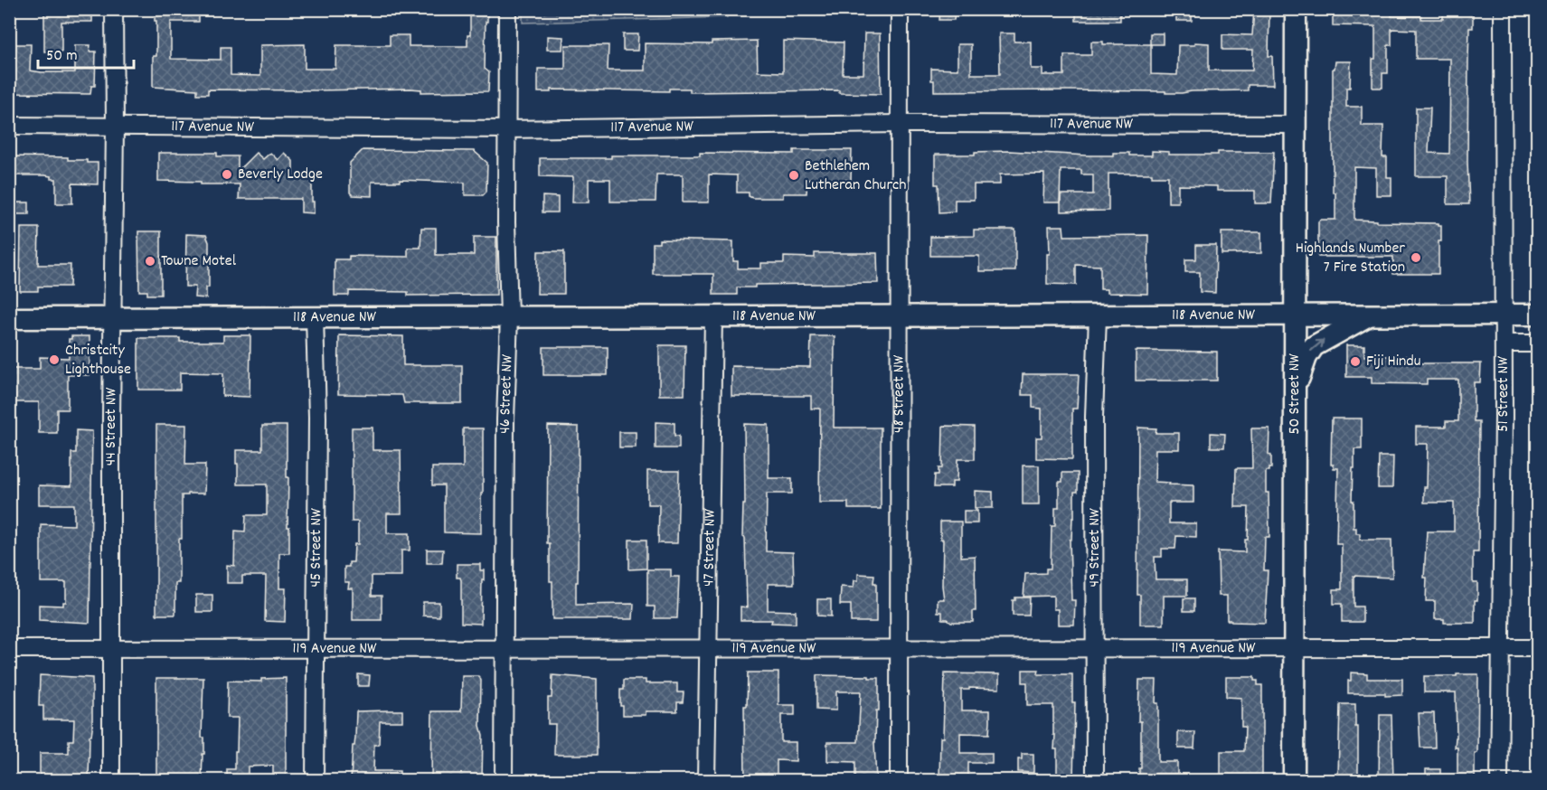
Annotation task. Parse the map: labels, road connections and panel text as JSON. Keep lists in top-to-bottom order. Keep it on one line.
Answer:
{"streets":{"main road":["118 Avenue NW","50 Street NW"],"street":["117 Avenue NW","46 Street NW","48 Street NW","51 Street NW","44 Street NW","49 Street NW","45 Street NW","47 Street NW","119 Avenue NW"]},"crossings":[["117 Avenue NW","46 Street NW"],["117 Avenue NW","48 Street NW"],["117 Avenue NW","50 Street NW"],["117 Avenue NW","44 Street NW"],["118 Avenue NW","46 Street NW"],["118 Avenue NW","48 Street NW"],["118 Avenue NW","50 Street NW"],["118 Avenue NW","51 Street NW"],["118 Avenue NW","44 Street NW"],["118 Avenue NW","49 Street NW"],["118 Avenue NW","45 Street NW"],["118 Avenue NW","47 Street NW"],["46 Street NW","119 Avenue NW"],["48 Street NW","119 Avenue NW"],["50 Street NW","119 Avenue NW"],["51 Street NW","119 Avenue NW"],["44 Street NW","119 Avenue NW"],["49 Street NW","119 Avenue NW"],["45 Street NW","119 Avenue NW"],["47 Street NW","119 Avenue NW"]],"places":["Beverly Lodge","Bethlehem Lutheran Church","Highlands Number 7 Fire Station","Towne Motel","Christcity Lighthouse","Fiji Hindu"],"scale_bar":"50 m"}
